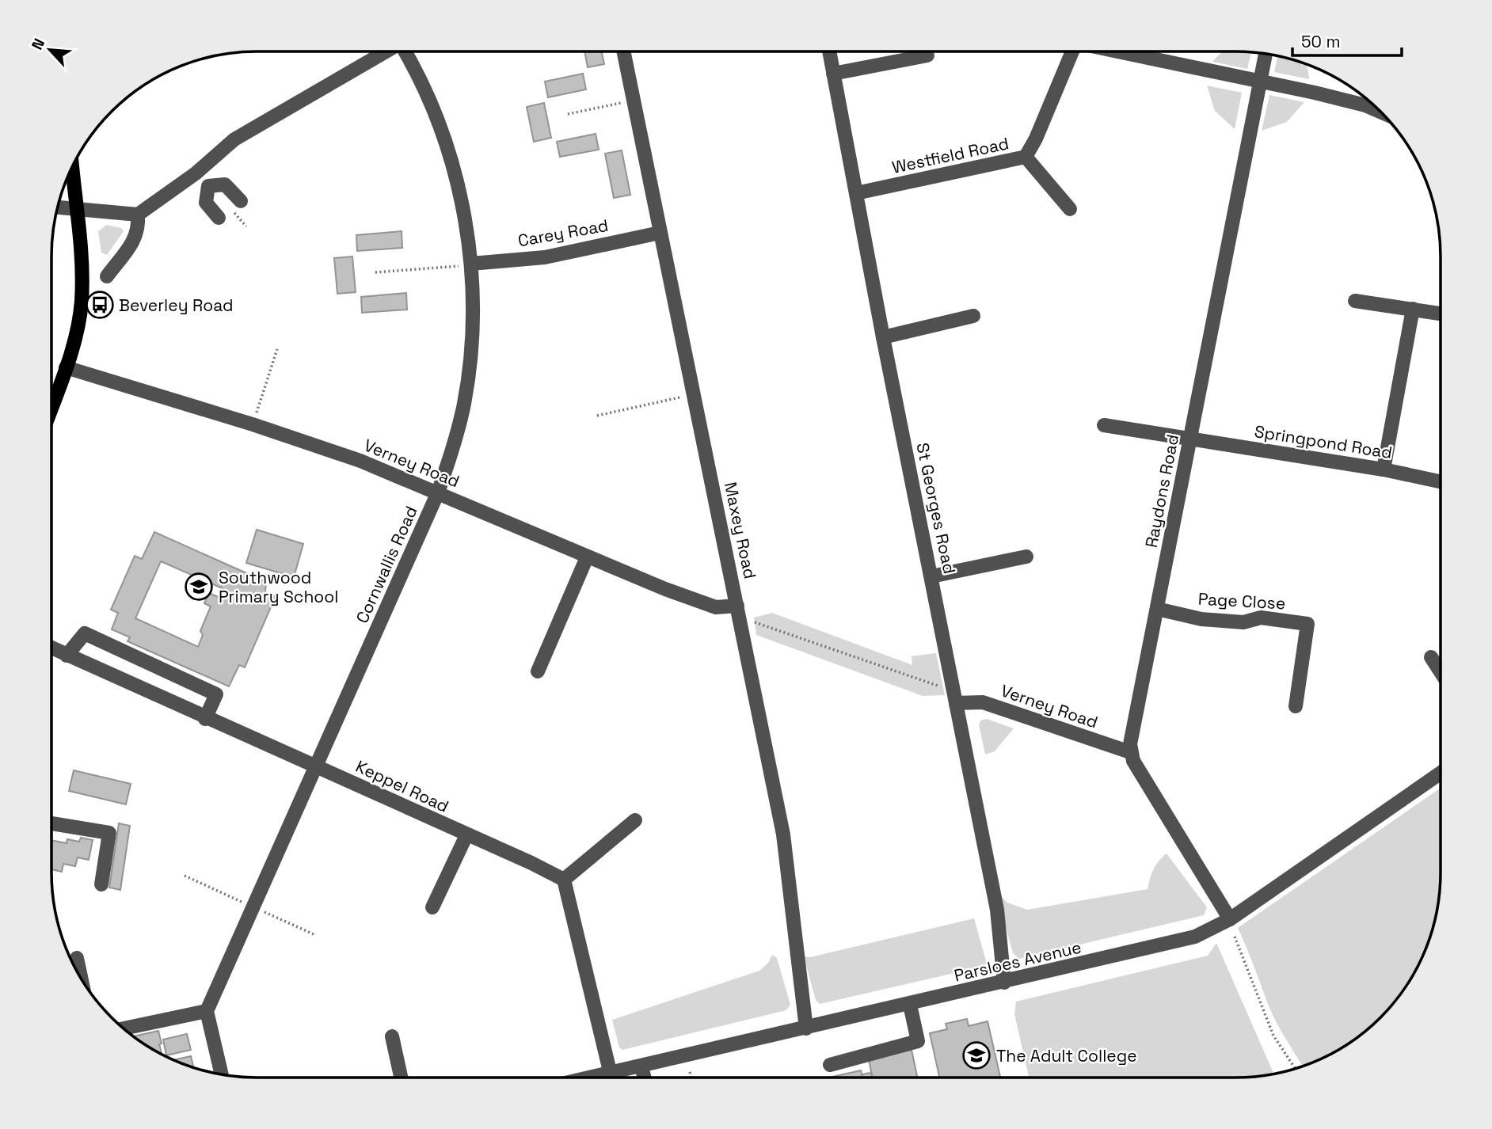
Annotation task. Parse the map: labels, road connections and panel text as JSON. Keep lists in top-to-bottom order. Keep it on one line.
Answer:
{"streets":{"street":["Westfield Road","Carey Road","Springpond Road","Verney Road","Raydons Road","St Georges Road","Maxey Road","Cornwallis Road","Page Close","Keppel Road","Parsloes Avenue"]},"crossings":[["Westfield Road","St Georges Road"],["Carey Road","Maxey Road"],["Carey Road","Cornwallis Road"],["Springpond Road","Raydons Road"],["Verney Road","Raydons Road"],["Verney Road","St Georges Road"],["Verney Road","Maxey Road"],["Verney Road","Cornwallis Road"],["Raydons Road","Page Close"],["St Georges Road","Parsloes Avenue"],["Maxey Road","Parsloes Avenue"],["Cornwallis Road","Keppel Road"]],"places":{"bus stop":["Beverley Road"],"school or university":["Southwood Primary School","The Adult College"]},"scale_bar":"50 m","north":"top left"}
